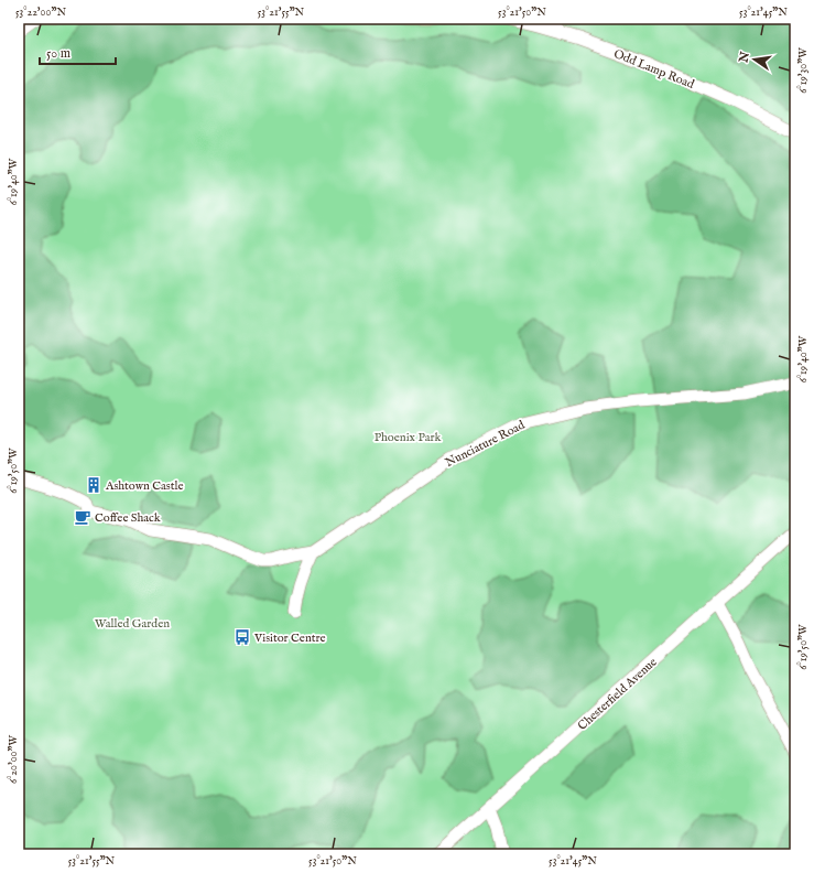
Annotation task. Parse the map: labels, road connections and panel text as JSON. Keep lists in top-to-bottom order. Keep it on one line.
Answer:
{"streets":{"street":["Odd Lamp Road","Nunciature Road","Chesterfield Avenue"]},"parks":["Phoenix Park","Walled Garden"],"places":{"building":["Ashtown Castle"],"cafe":["Coffee Shack"],"bus stop":["Visitor Centre"]},"scale_bar":"50 m","north":"left","coordinates":["53°22'00\"N","53°21'55\"N","53°21'50\"N","53°21'45\"N","6°19'30\"W","6°19'40\"W","6°19'50\"W","6°20'00\"W"]}
